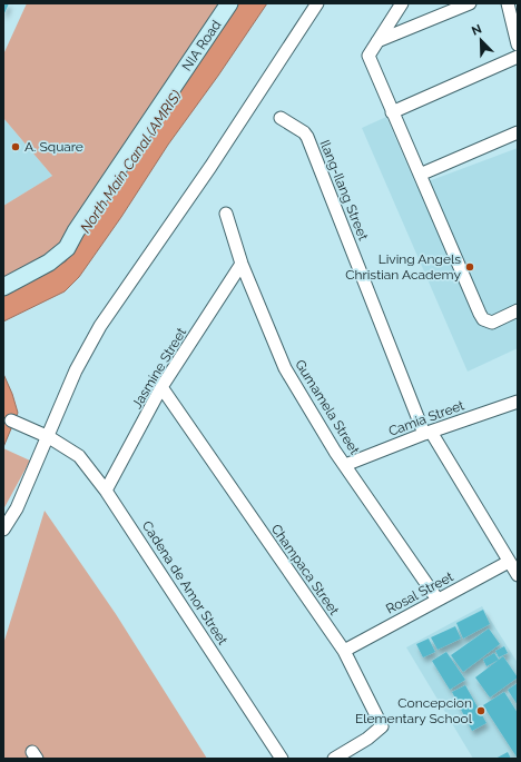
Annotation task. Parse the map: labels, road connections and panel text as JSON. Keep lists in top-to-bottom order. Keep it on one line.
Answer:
{"streets":{"street":["NIA Road","Ilang-Ilang Street","Jasmine Street","Gumamela Street","Camia Street","Champaca Street","Cadena de Amor Street","Rosal Street"]},"crossings":[["Ilang-Ilang Street","Camia Street"],["Ilang-Ilang Street","Rosal Street"],["Jasmine Street","Gumamela Street"],["Jasmine Street","Champaca Street"],["Jasmine Street","Cadena de Amor Street"],["Gumamela Street","Camia Street"],["Gumamela Street","Rosal Street"],["Champaca Street","Rosal Street"]],"water":["North Main Canal (AMRIS)"],"places":["A. Square","Living Angels Christian Academy","Concepcion Elementary School"],"north":"top left"}
